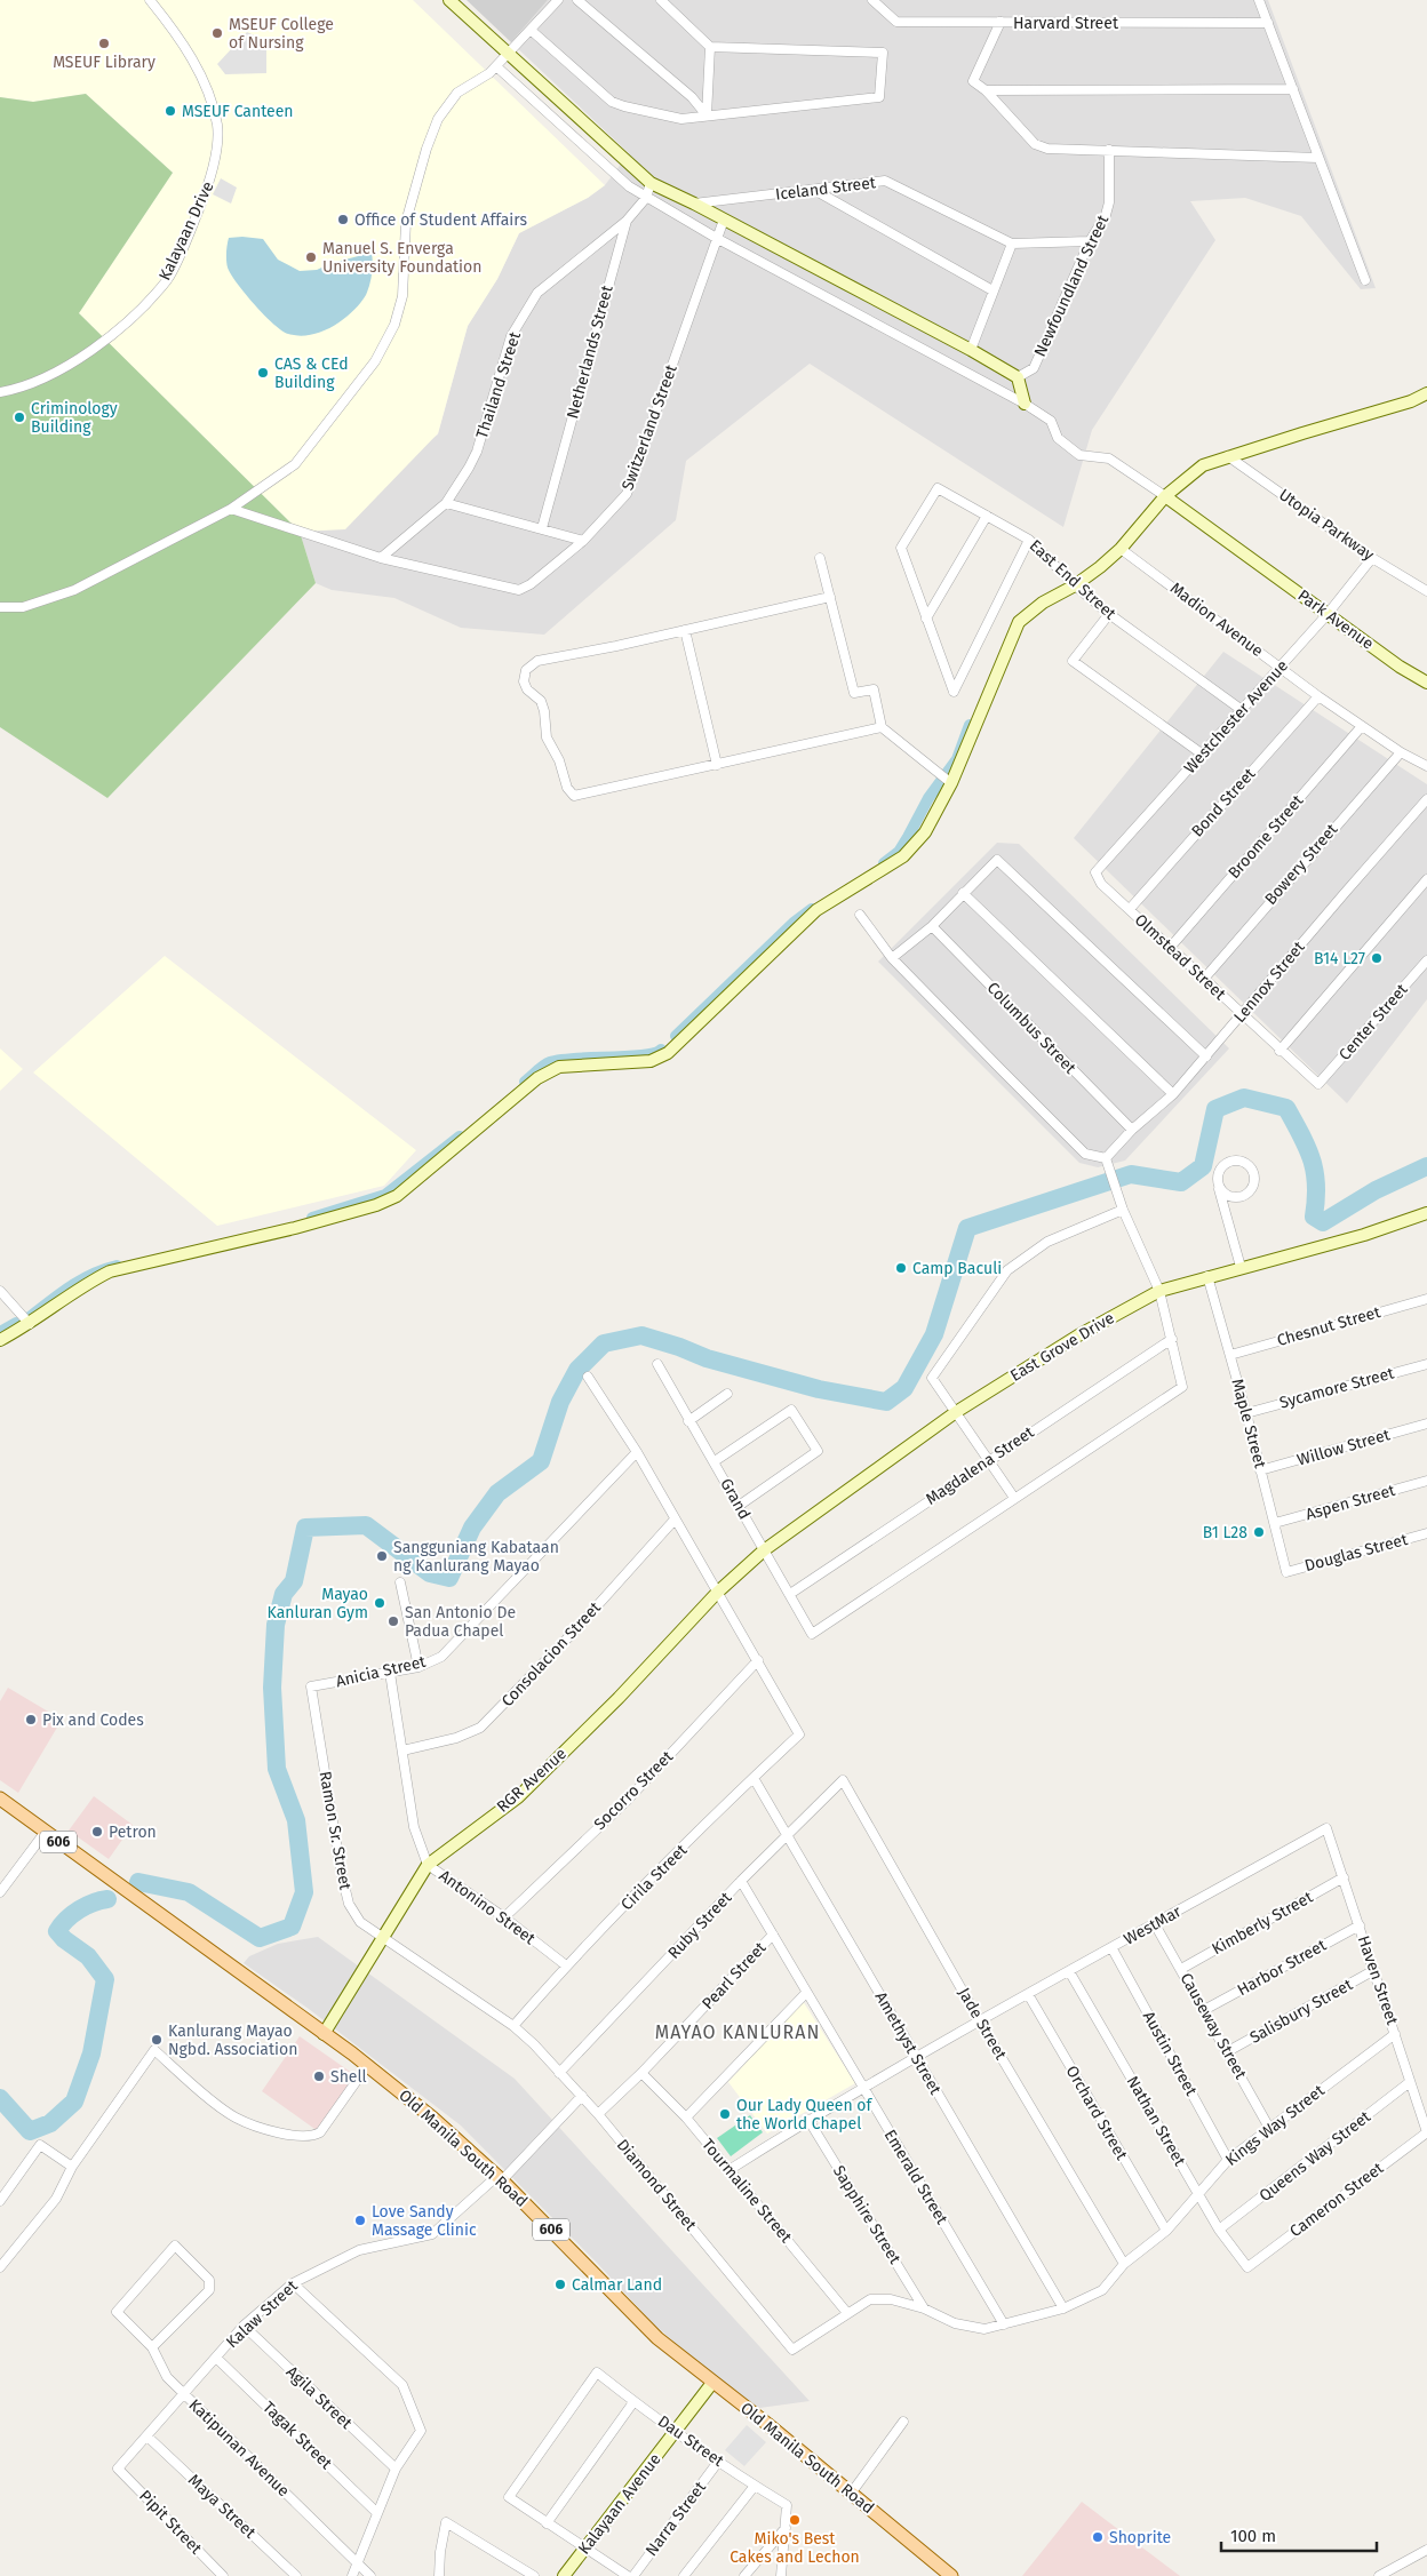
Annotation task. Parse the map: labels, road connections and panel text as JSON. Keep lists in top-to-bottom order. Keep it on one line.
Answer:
{"streets":{"main road":["606","Old Manila South Road"],"street":["Harvard Street","Iceland Street","Kalayaan Drive","Newfoundland Street","Netherlands Street","Thailand Street","Switzerland Street","Utopia Parkway","East End Street","Madion Avenue","Park Avenue","Westchester Avenue","Bond Street","Broome Street","Bowery Street","Olmstead Street","Lennox Street","Center Street","Columbus Street","Chesnut Street","East Grove Drive","Sycamore Street","Maple Street","Willow Street","Magdalena Street","Grand","Aspen Street","Douglas Street","Consolacion Street","Anicia Street","RGR Avenue","Socorro Street","Ramon Sr. Street","Cirila Street","Antonino Street","Kimberly Street","Ruby Street","WestMar","Harbor Street","Pearl Street","Haven Street","Salisbury Street","Jade Street","Causeway Street","Amethyst Street","Austin Street","Orchard Street","Nathan Street","Kings Way Street","Queens Way Street","Emerald Street","Diamond Street","Tourmaline Street","Cameron Street","Sapphire Street","Kalaw Street","Agila Street","Tagak Street","Dau Street","Katipunan Avenue","Kalayaan Avenue","Maya Street","Narra Street","Pipit Street"]},"crossings":[["Netherlands Street","Thailand Street"],["Thailand Street","Switzerland Street"],["Utopia Parkway","Westchester Avenue"],["East End Street","Westchester Avenue"],["Madion Avenue","Westchester Avenue"],["Madion Avenue","Bond Street"],["Madion Avenue","Broome Street"],["Madion Avenue","Bowery Street"],["Park Avenue","Westchester Avenue"],["Westchester Avenue","Olmstead Street"],["Bond Street","Olmstead Street"],["Broome Street","Olmstead Street"],["Bowery Street","Olmstead Street"],["Olmstead Street","Lennox Street"],["Olmstead Street","Center Street"],["Lennox Street","Columbus Street"],["Chesnut Street","Maple Street"],["East Grove Drive","Maple Street"],["East Grove Drive","Grand"],["East Grove Drive","RGR Avenue"],["Sycamore Street","Maple Street"],["Maple Street","Willow Street"],["Maple Street","Aspen Street"],["Maple Street","Douglas Street"],["Magdalena Street","Grand"],["Consolacion Street","Antonino Street"],["Anicia Street","Ramon Sr. Street"],["Anicia Street","Antonino Street"],["RGR Avenue","Ramon Sr. Street"],["RGR Avenue","Antonino Street"],["RGR Avenue","Old Manila South Road"],["Socorro Street","Cirila Street"],["Socorro Street","Antonino Street"],["Ramon Sr. Street","Cirila Street"],["Ramon Sr. Street","Diamond Street"],["Cirila Street","Antonino Street"],["Cirila Street","Amethyst Street"],["Cirila Street","Diamond Street"],["Kimberly Street","Haven Street"],["Kimberly Street","Causeway Street"],["Ruby Street","Jade Street"],["Ruby Street","Amethyst Street"],["Ruby Street","Emerald Street"],["Ruby Street","Diamond Street"],["WestMar","Haven Street"],["WestMar","Jade Street"],["WestMar","Causeway Street"],["WestMar","Amethyst Street"],["WestMar","Austin Street"],["WestMar","Orchard Street"],["WestMar","Nathan Street"],["WestMar","Emerald Street"],["WestMar","Tourmaline Street"],["WestMar","Sapphire Street"],["Harbor Street","Haven Street"],["Harbor Street","Causeway Street"],["Pearl Street","Emerald Street"],["Pearl Street","Diamond Street"],["Pearl Street","Tourmaline Street"],["Haven Street","Salisbury Street"],["Haven Street","Kings Way Street"],["Haven Street","Queens Way Street"],["Haven Street","Cameron Street"],["Salisbury Street","Causeway Street"],["Jade Street","Kings Way Street"],["Causeway Street","Kings Way Street"],["Amethyst Street","Kings Way Street"],["Austin Street","Kings Way Street"],["Orchard Street","Kings Way Street"],["Nathan Street","Kings Way Street"],["Nathan Street","Queens Way Street"],["Nathan Street","Cameron Street"],["Kings Way Street","Emerald Street"],["Kings Way Street","Diamond Street"],["Kings Way Street","Tourmaline Street"],["Kings Way Street","Sapphire Street"],["Old Manila South Road","Kalaw Street"],["Old Manila South Road","Kalayaan Avenue"],["Diamond Street","Kalaw Street"],["Kalaw Street","Agila Street"],["Kalaw Street","Tagak Street"],["Kalaw Street","Katipunan Avenue"],["Kalaw Street","Maya Street"],["Kalaw Street","Pipit Street"],["Dau Street","Kalayaan Avenue"],["Dau Street","Narra Street"]],"districts":["MAYAO KANLURAN"],"places":["MSEUF College of Nursing","MSEUF Library","MSEUF Canteen","Office of Student Affairs","Manuel S. Enverga University Foundation","CAS & CEd Building","Criminology Building","B14 L27","Camp Baculi","B1 L28","Sangguniang Kabataan ng Kanlurang Mayao","Mayao Kanluran Gym","San Antonio De Padua Chapel","Pix and Codes","Petron","Kanlurang Mayao Ngbd. Association","Shell","Our Lady Queen of the World Chapel","Love Sandy Massage Clinic","Calmar Land","Miko's Best Cakes and Lechon","Shoprite"],"scale_bar":"100 m"}
